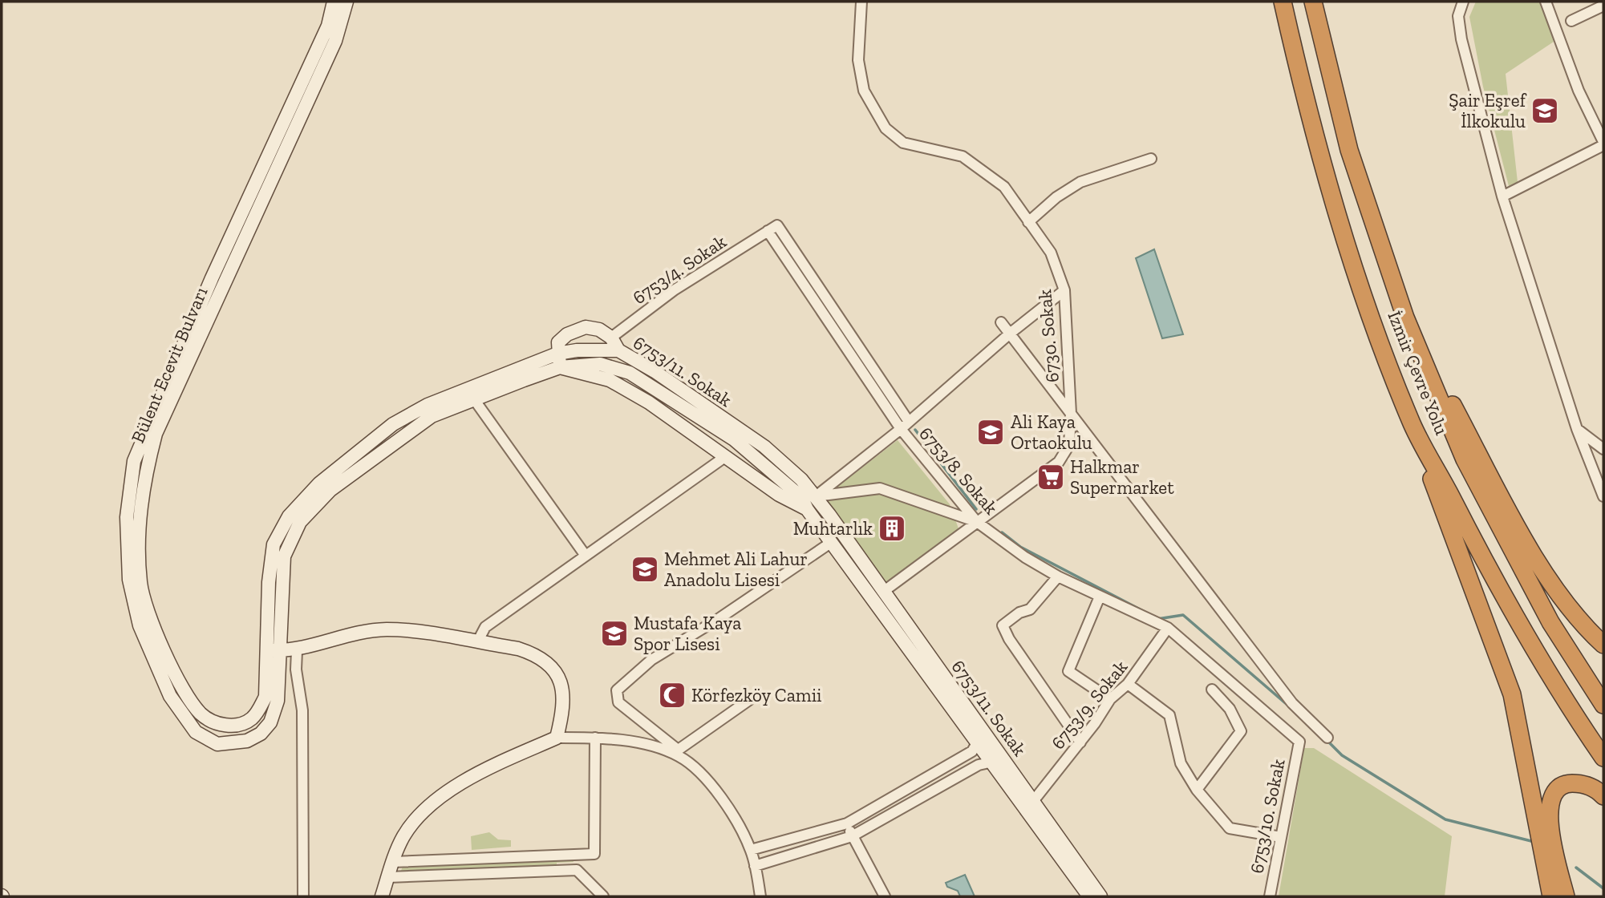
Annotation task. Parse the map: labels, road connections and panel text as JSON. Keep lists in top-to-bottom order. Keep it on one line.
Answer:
{"streets":{"highway":["İzmir Çevre Yolu"],"street":["6753/4. Sokak","6730. Sokak","Bülent Ecevit Bulvarı","6753/11. Sokak","6753/8. Sokak","6753/9. Sokak","6753/10. Sokak"]},"crossings":[["6753/4. Sokak","6753/11. Sokak"],["6753/4. Sokak","6753/8. Sokak"],["6730. Sokak","6753/11. Sokak"],["6730. Sokak","6753/8. Sokak"],["Bülent Ecevit Bulvarı","6753/11. Sokak"],["6753/11. Sokak","6753/9. Sokak"],["6753/8. Sokak","6753/9. Sokak"],["6753/8. Sokak","6753/10. Sokak"]],"places":{"school or university":["Şair Eşref İlkokulu","Ali Kaya Ortaokulu","Mehmet Ali Lahur Anadolu Lisesi","Mustafa Kaya Spor Lisesi"],"supermarket":["Halkmar Supermarket"],"building":["Muhtarlık"],"mosque":["Körfezköy Camii"]}}
